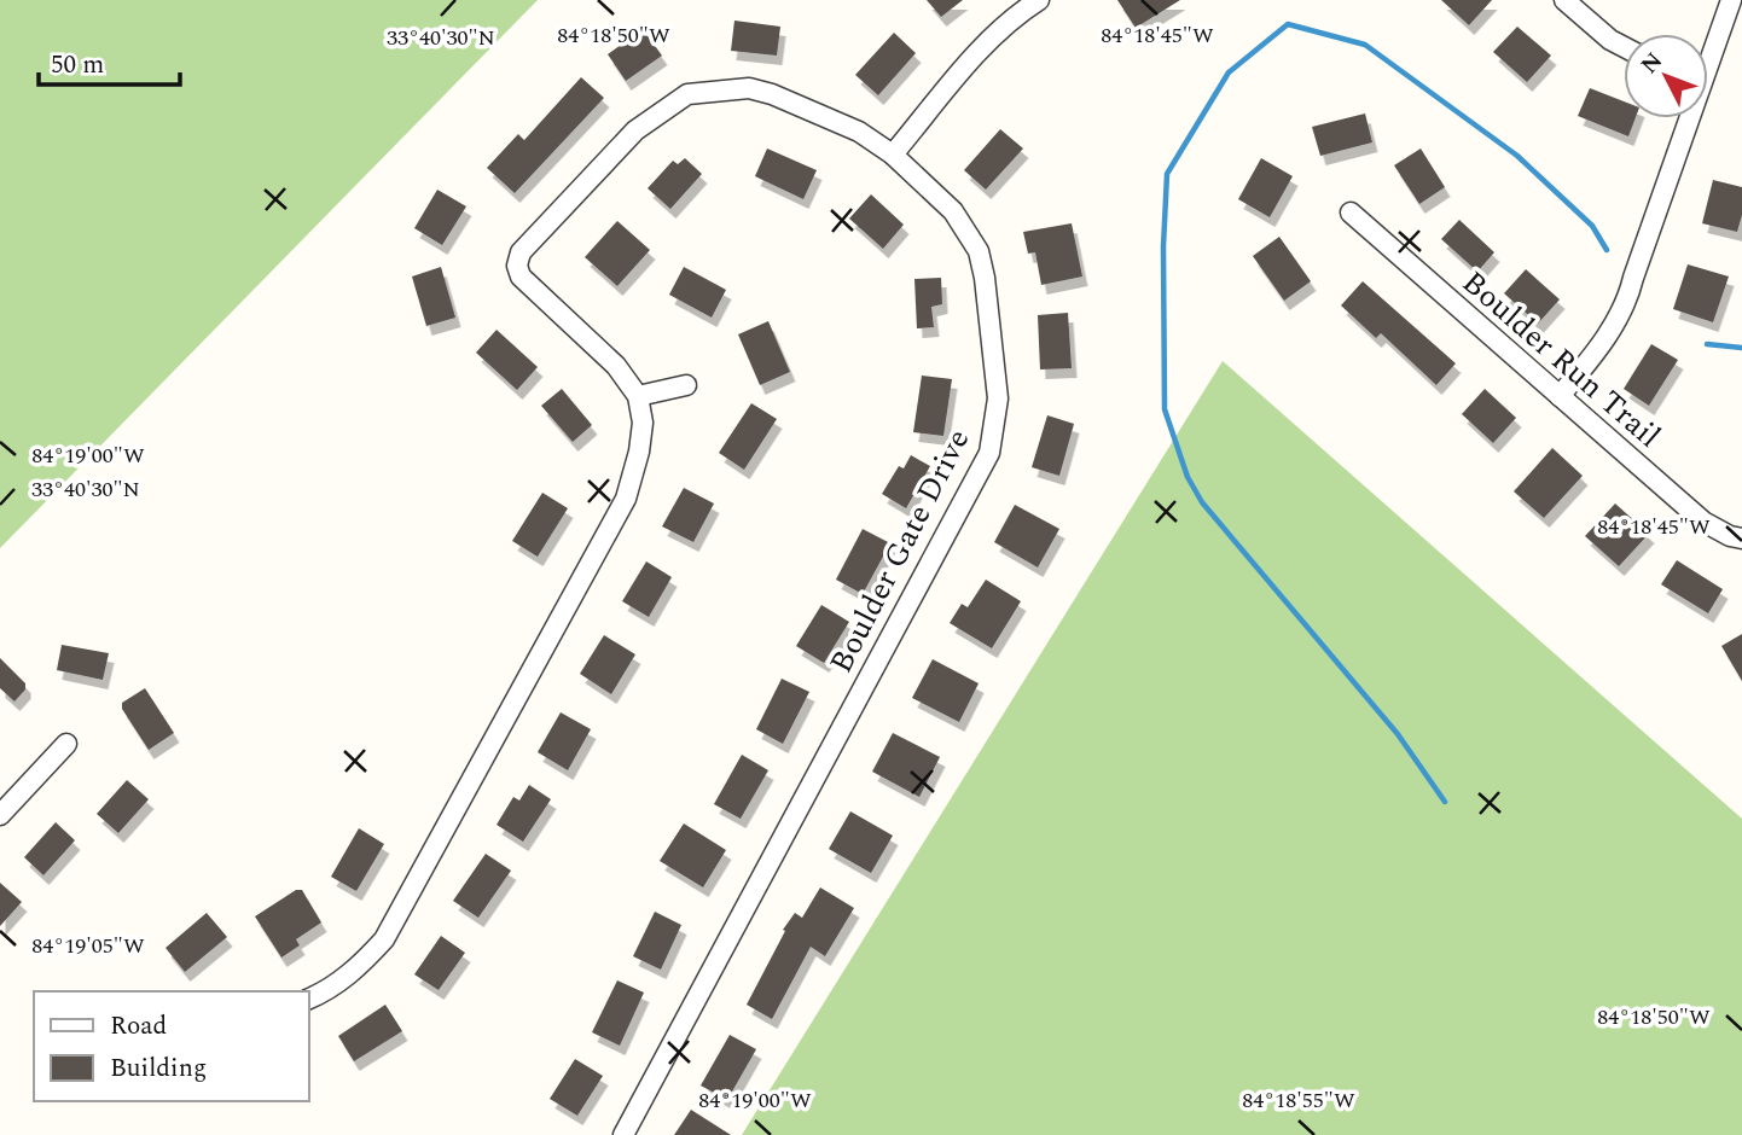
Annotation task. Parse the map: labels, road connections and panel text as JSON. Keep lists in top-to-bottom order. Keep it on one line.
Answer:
{"streets":{"street":["Boulder Run Trail","Boulder Gate Drive"]},"legend":["Road","Building"],"scale_bar":"50 m","north":"top left","coordinates":["84°18'50\"W","84°18'45\"W","33°40'30\"N","84°19'00\"W","84°19'05\"W","84°18'55\"W"]}
